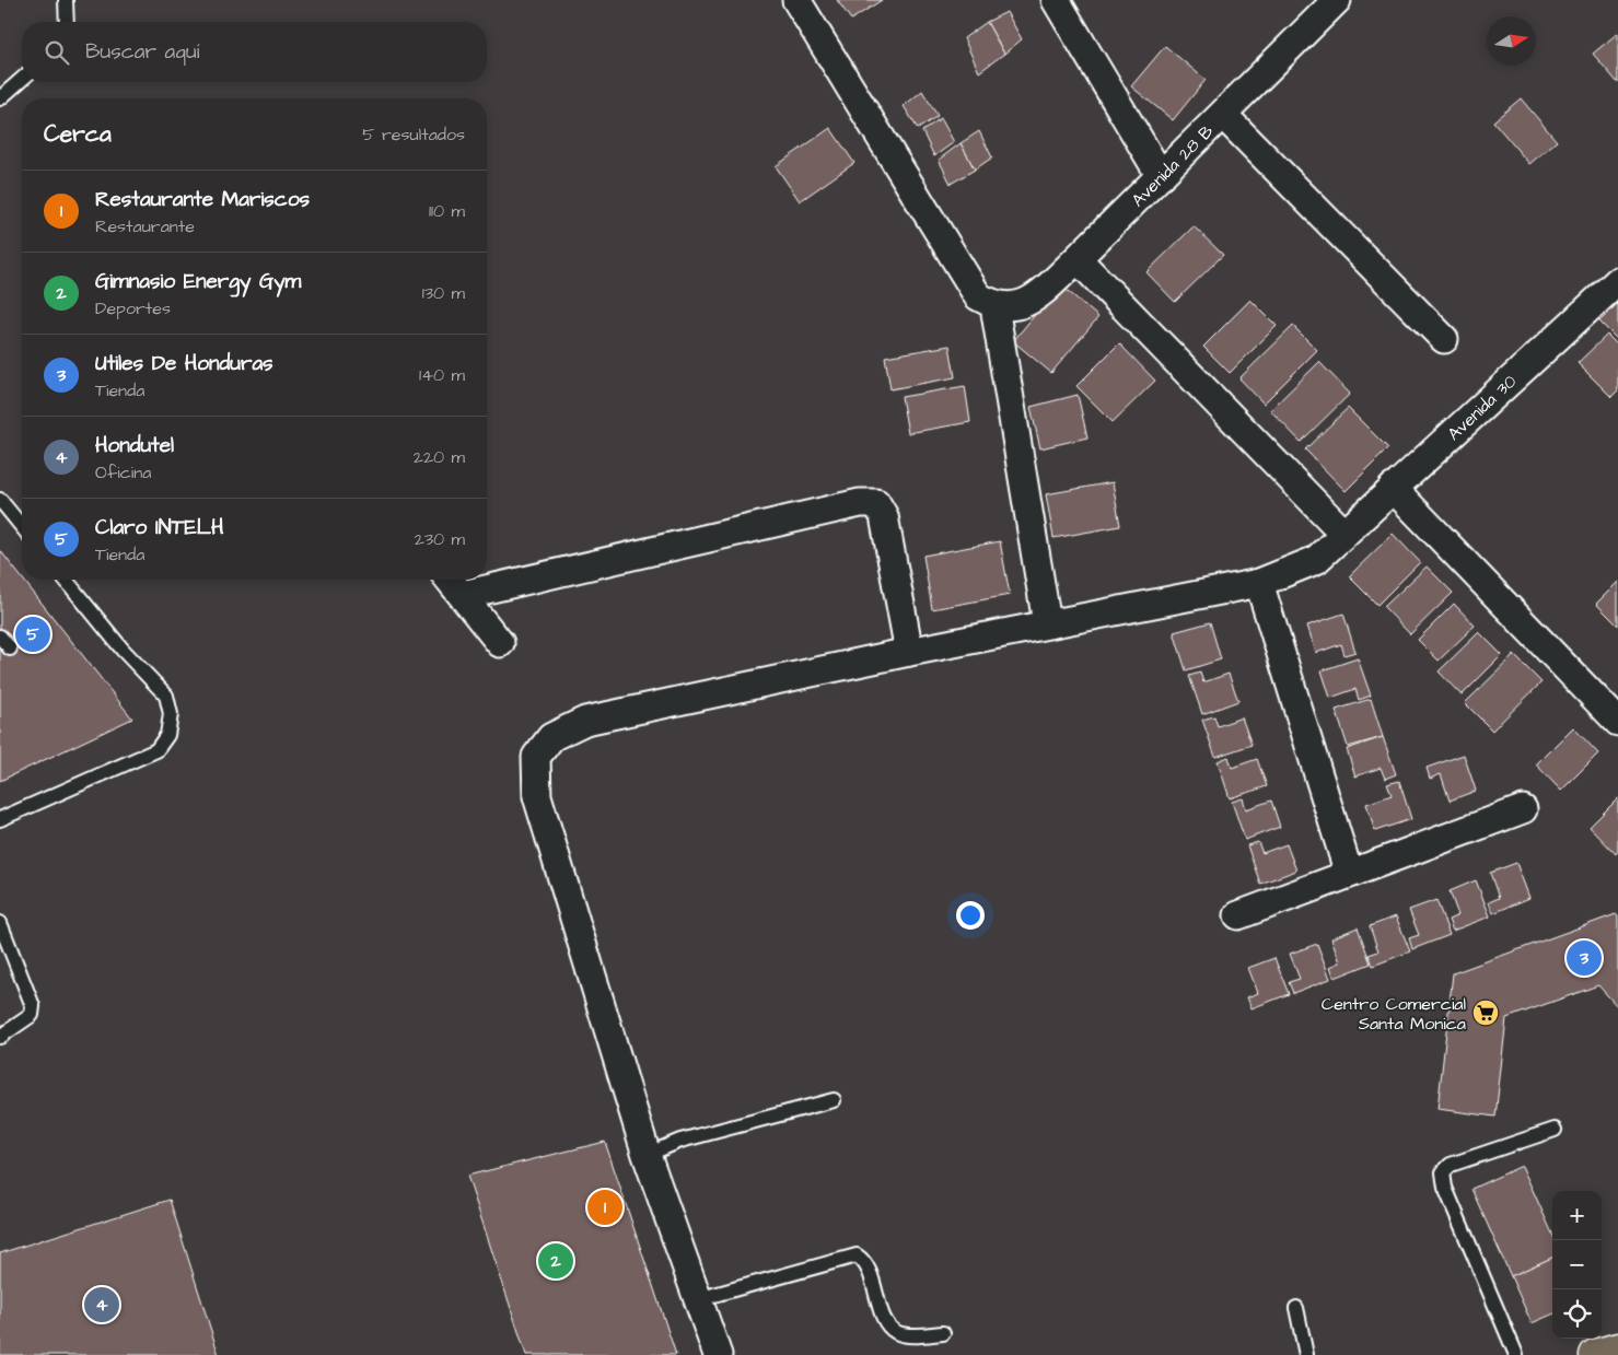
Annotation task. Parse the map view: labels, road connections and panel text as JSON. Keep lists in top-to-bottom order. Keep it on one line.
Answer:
{"streets":{"street":["Avenida 28 B","Avenida 30"]},"places":{"supermarket":["Centro Comercial Santa Monica"]},"north":"right","page":{"search":"Buscar aquí","heading":["Cerca","5 resultados"],"list":[{"mark":"1","name":"Restaurante Mariscos","note":"Restaurante","value":"110 m"},{"mark":"2","name":"Gimnasio Energy Gym","note":"Deportes","value":"130 m"},{"mark":"3","name":"Utiles De Honduras","note":"Tienda","value":"140 m"},{"mark":"4","name":"Hondutel","note":"Oficina","value":"220 m"},{"mark":"5","name":"Claro INTELH","note":"Tienda","value":"230 m"}],"pins":["5","3","1","2","4"],"map_buttons":["+","−"]}}
